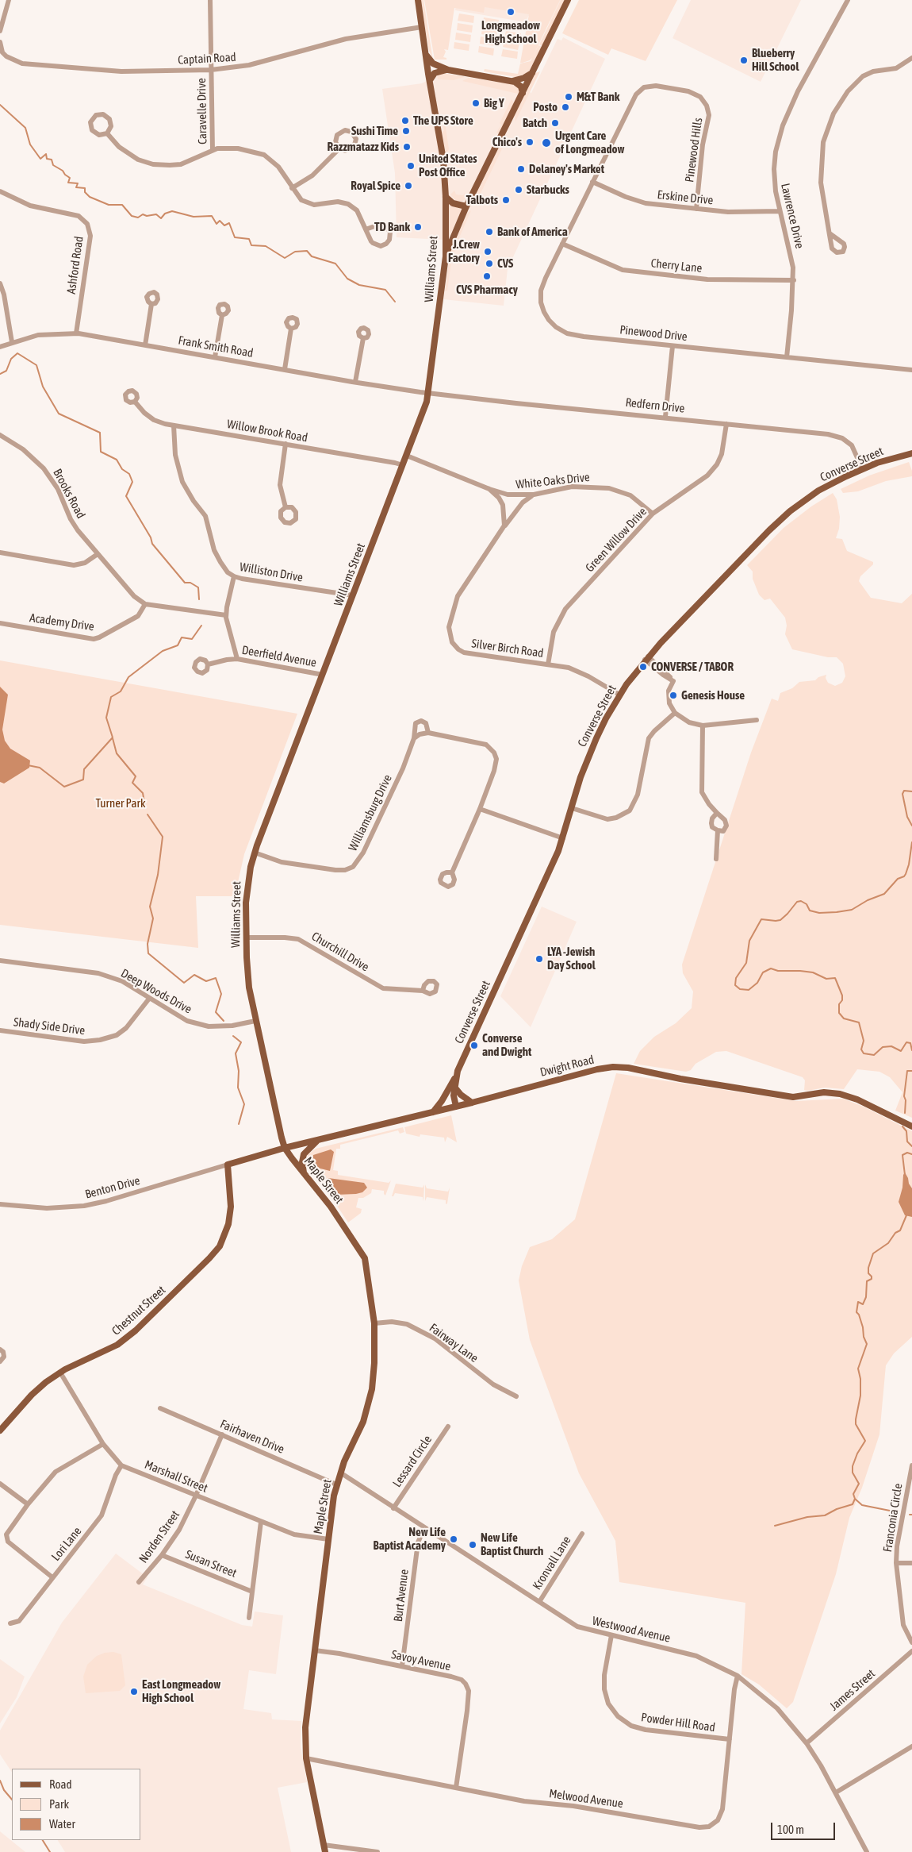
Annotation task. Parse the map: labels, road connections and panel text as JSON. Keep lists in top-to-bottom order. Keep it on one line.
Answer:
{"streets":{"main road":["Williams Street","Converse Street","Dwight Road","Maple Street","Chestnut Street"],"street":["Captain Road","Caravelle Drive","Pinewood Hills","Erskine Drive","Lawrence Drive","Ashford Road","Cherry Lane","Pinewood Drive","Frank Smith Road","Redfern Drive","Willow Brook Road","White Oaks Drive","Brooks Road","Green Willow Drive","Williston Drive","Academy Drive","Silver Birch Road","Deerfield Avenue","Williamsburg Drive","Churchill Drive","Deep Woods Drive","Shady Side Drive","Benton Drive","Fairway Lane","Fairhaven Drive","Lessard Circle","Marshall Street","Franconia Circle","Norden Street","Lori Lane","Kronvall Lane","Susan Street","Burt Avenue","Westwood Avenue","Savoy Avenue","James Street","Powder Hill Road","Melwood Avenue"]},"crossings":[["Captain Road","Caravelle Drive"],["Captain Road","Williams Street"],["Pinewood Hills","Erskine Drive"],["Pinewood Hills","Pinewood Drive"],["Erskine Drive","Lawrence Drive"],["Erskine Drive","Pinewood Drive"],["Lawrence Drive","Cherry Lane"],["Lawrence Drive","Pinewood Drive"],["Ashford Road","Frank Smith Road"],["Cherry Lane","Pinewood Drive"],["Williams Street","Frank Smith Road"],["Williams Street","Redfern Drive"],["Williams Street","Willow Brook Road"],["Williams Street","White Oaks Drive"],["Williams Street","Williston Drive"],["Williams Street","Deerfield Avenue"],["Williams Street","Williamsburg Drive"],["Williams Street","Churchill Drive"],["Williams Street","Deep Woods Drive"],["Williams Street","Dwight Road"],["Williams Street","Maple Street"],["Frank Smith Road","Redfern Drive"],["Redfern Drive","Converse Street"],["Redfern Drive","Green Willow Drive"],["Willow Brook Road","Williston Drive"],["Converse Street","Silver Birch Road"],["Converse Street","Dwight Road"],["White Oaks Drive","Green Willow Drive"],["White Oaks Drive","Silver Birch Road"],["Brooks Road","Academy Drive"],["Green Willow Drive","Silver Birch Road"],["Deep Woods Drive","Shady Side Drive"],["Dwight Road","Maple Street"],["Dwight Road","Benton Drive"],["Dwight Road","Chestnut Street"],["Maple Street","Fairway Lane"],["Maple Street","Fairhaven Drive"],["Maple Street","Marshall Street"],["Maple Street","Westwood Avenue"],["Maple Street","Savoy Avenue"],["Maple Street","Melwood Avenue"],["Benton Drive","Chestnut Street"],["Chestnut Street","Marshall Street"],["Fairhaven Drive","Norden Street"],["Lessard Circle","Westwood Avenue"],["Marshall Street","Norden Street"],["Marshall Street","Lori Lane"],["Norden Street","Susan Street"],["Kronvall Lane","Westwood Avenue"],["Burt Avenue","Westwood Avenue"],["Burt Avenue","Savoy Avenue"],["Westwood Avenue","James Street"],["Westwood Avenue","Powder Hill Road"],["Westwood Avenue","Melwood Avenue"],["Savoy Avenue","Melwood Avenue"],["Powder Hill Road","Melwood Avenue"]],"parks":["Turner Park"],"places":["Longmeadow High School","Blueberry Hill School","M&T Bank","Big Y","Posto","The UPS Store","Batch","Sushi Time","Chico's","Urgent Care of Longmeadow","Razzmatazz Kids","United States Post Office","Delaney's Market","Royal Spice","Starbucks","Talbots","TD Bank","Bank of America","J.Crew Factory","CVS","CVS Pharmacy","CONVERSE / TABOR","Genesis House","LYA -Jewish Day School","Converse and Dwight","New Life Baptist Academy","New Life Baptist Church","East Longmeadow High School"],"legend":["Road","Park","Water"],"scale_bar":"100 m"}
